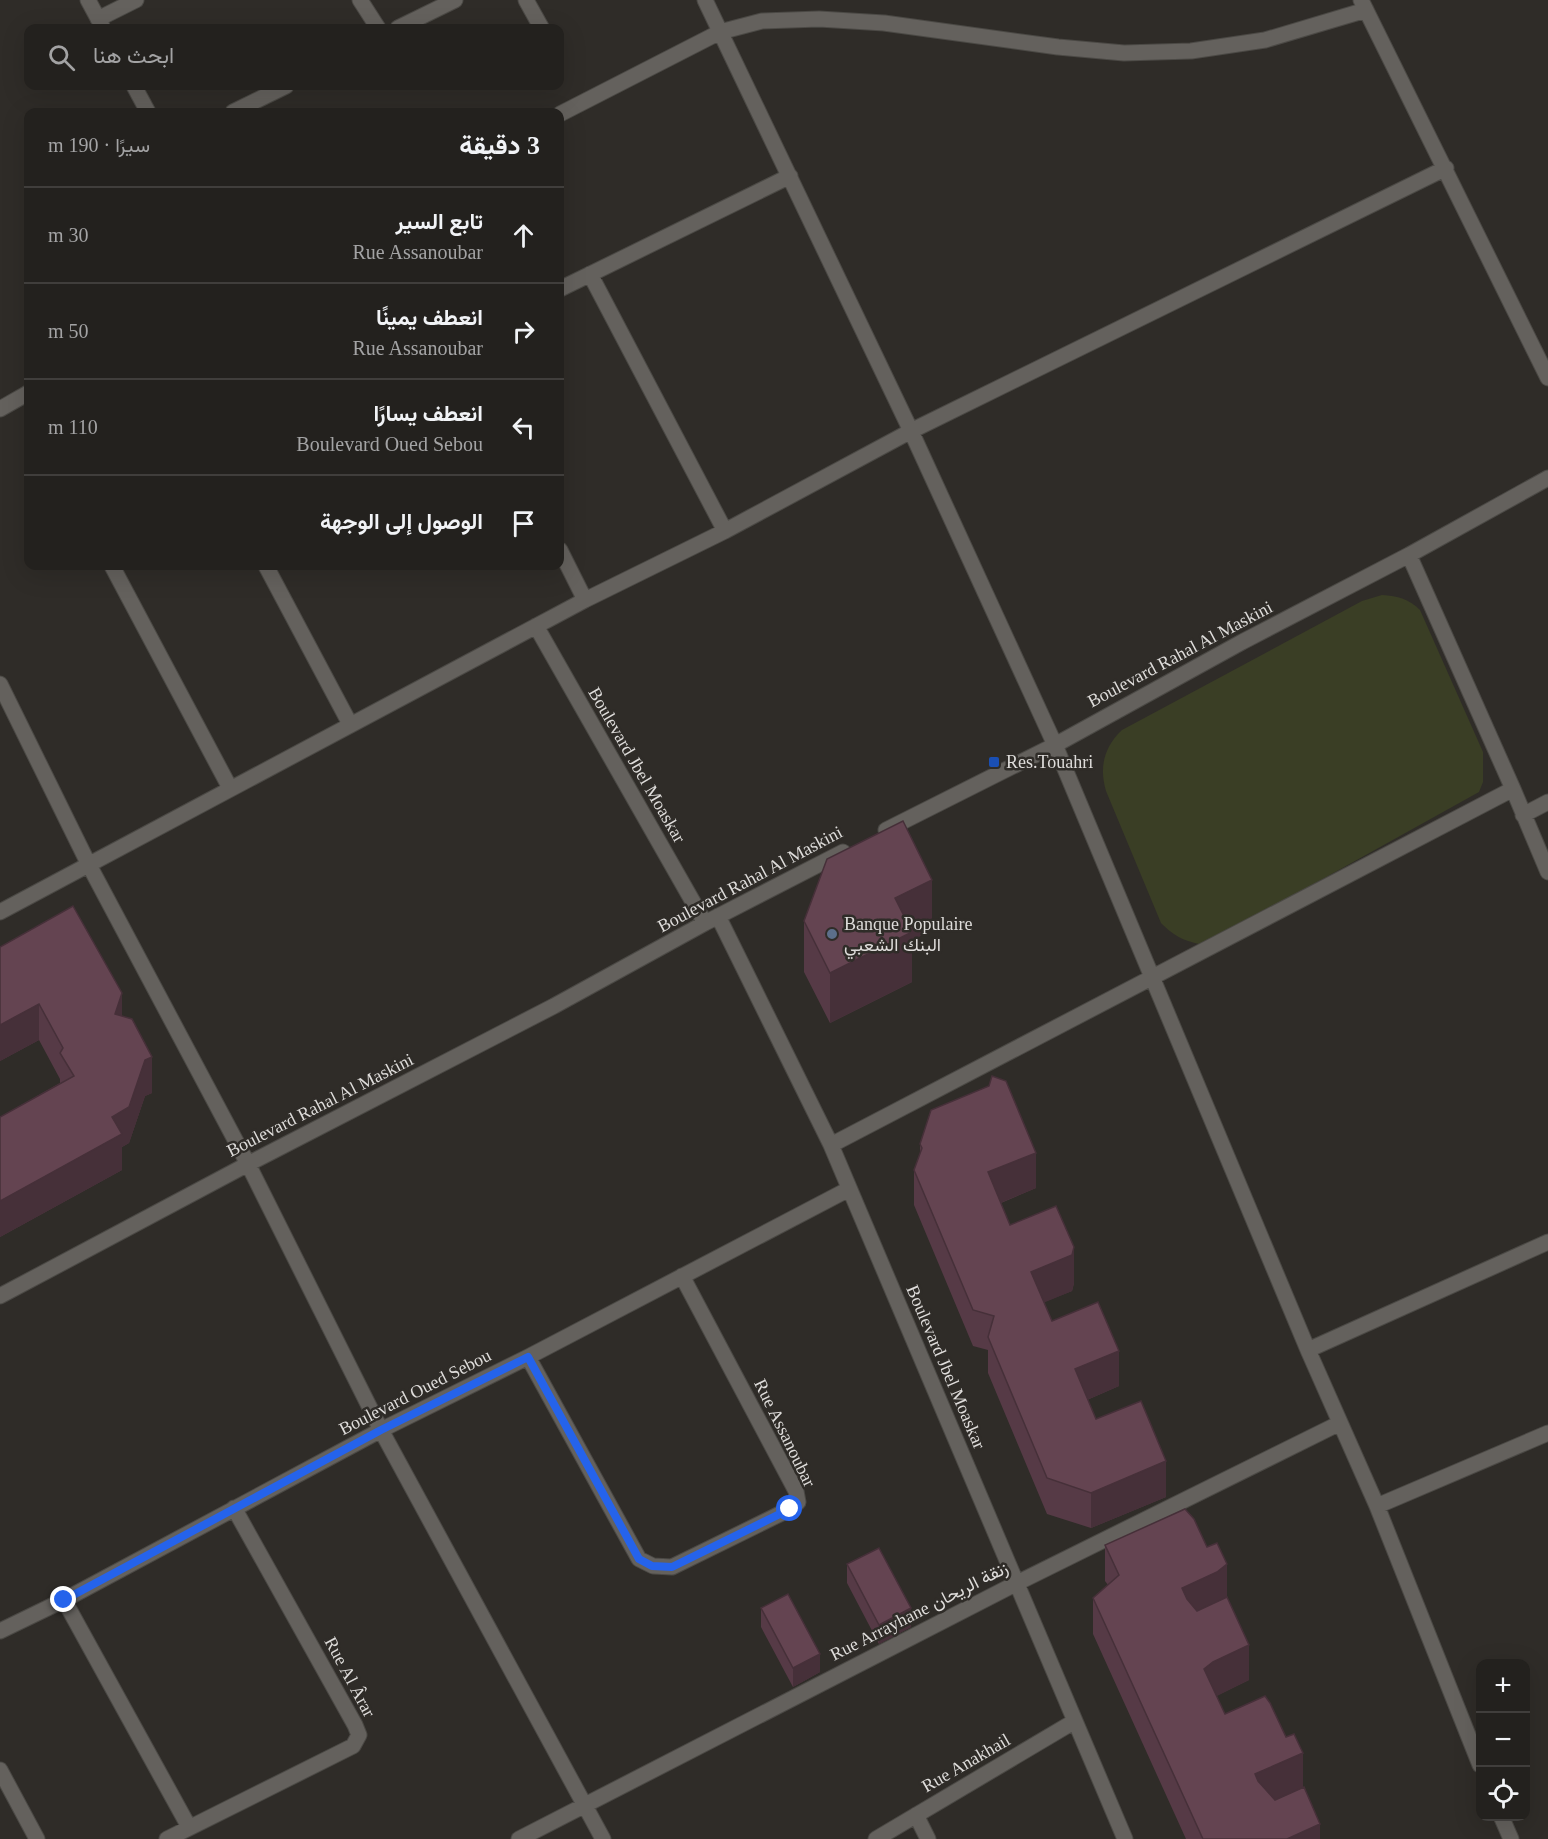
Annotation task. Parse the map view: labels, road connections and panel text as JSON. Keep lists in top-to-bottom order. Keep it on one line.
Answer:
{"streets":{"street":["Boulevard Rahal Al Maskini","Boulevard Jbel Moaskar","Boulevard Oued Sebou","Rue Assanoubar","Rue Arrayhane زنقة الريحان","Rue Al Ârar","Rue Anakhail"]},"crossings":[["Boulevard Rahal Al Maskini","Boulevard Jbel Moaskar"],["Boulevard Jbel Moaskar","Boulevard Oued Sebou"],["Boulevard Jbel Moaskar","Rue Arrayhane زنقة الريحان"],["Boulevard Jbel Moaskar","Rue Anakhail"],["Boulevard Oued Sebou","Rue Assanoubar"],["Boulevard Oued Sebou","Rue Al Ârar"]],"places":{"transit":["Res.Touahri"],"other":["Banque Populaire البنك الشعبي"]},"page":{"search":"ابحث هنا","heading":["3 دقيقة","سيرًا · 190 m"],"list":[["تابع السير","Rue Assanoubar","30 m"],["انعطف يمينًا","Rue Assanoubar","50 m"],["انعطف يسارًا","Boulevard Oued Sebou","110 m"],"الوصول إلى الوجهة"],"map_buttons":["+","−"]}}
